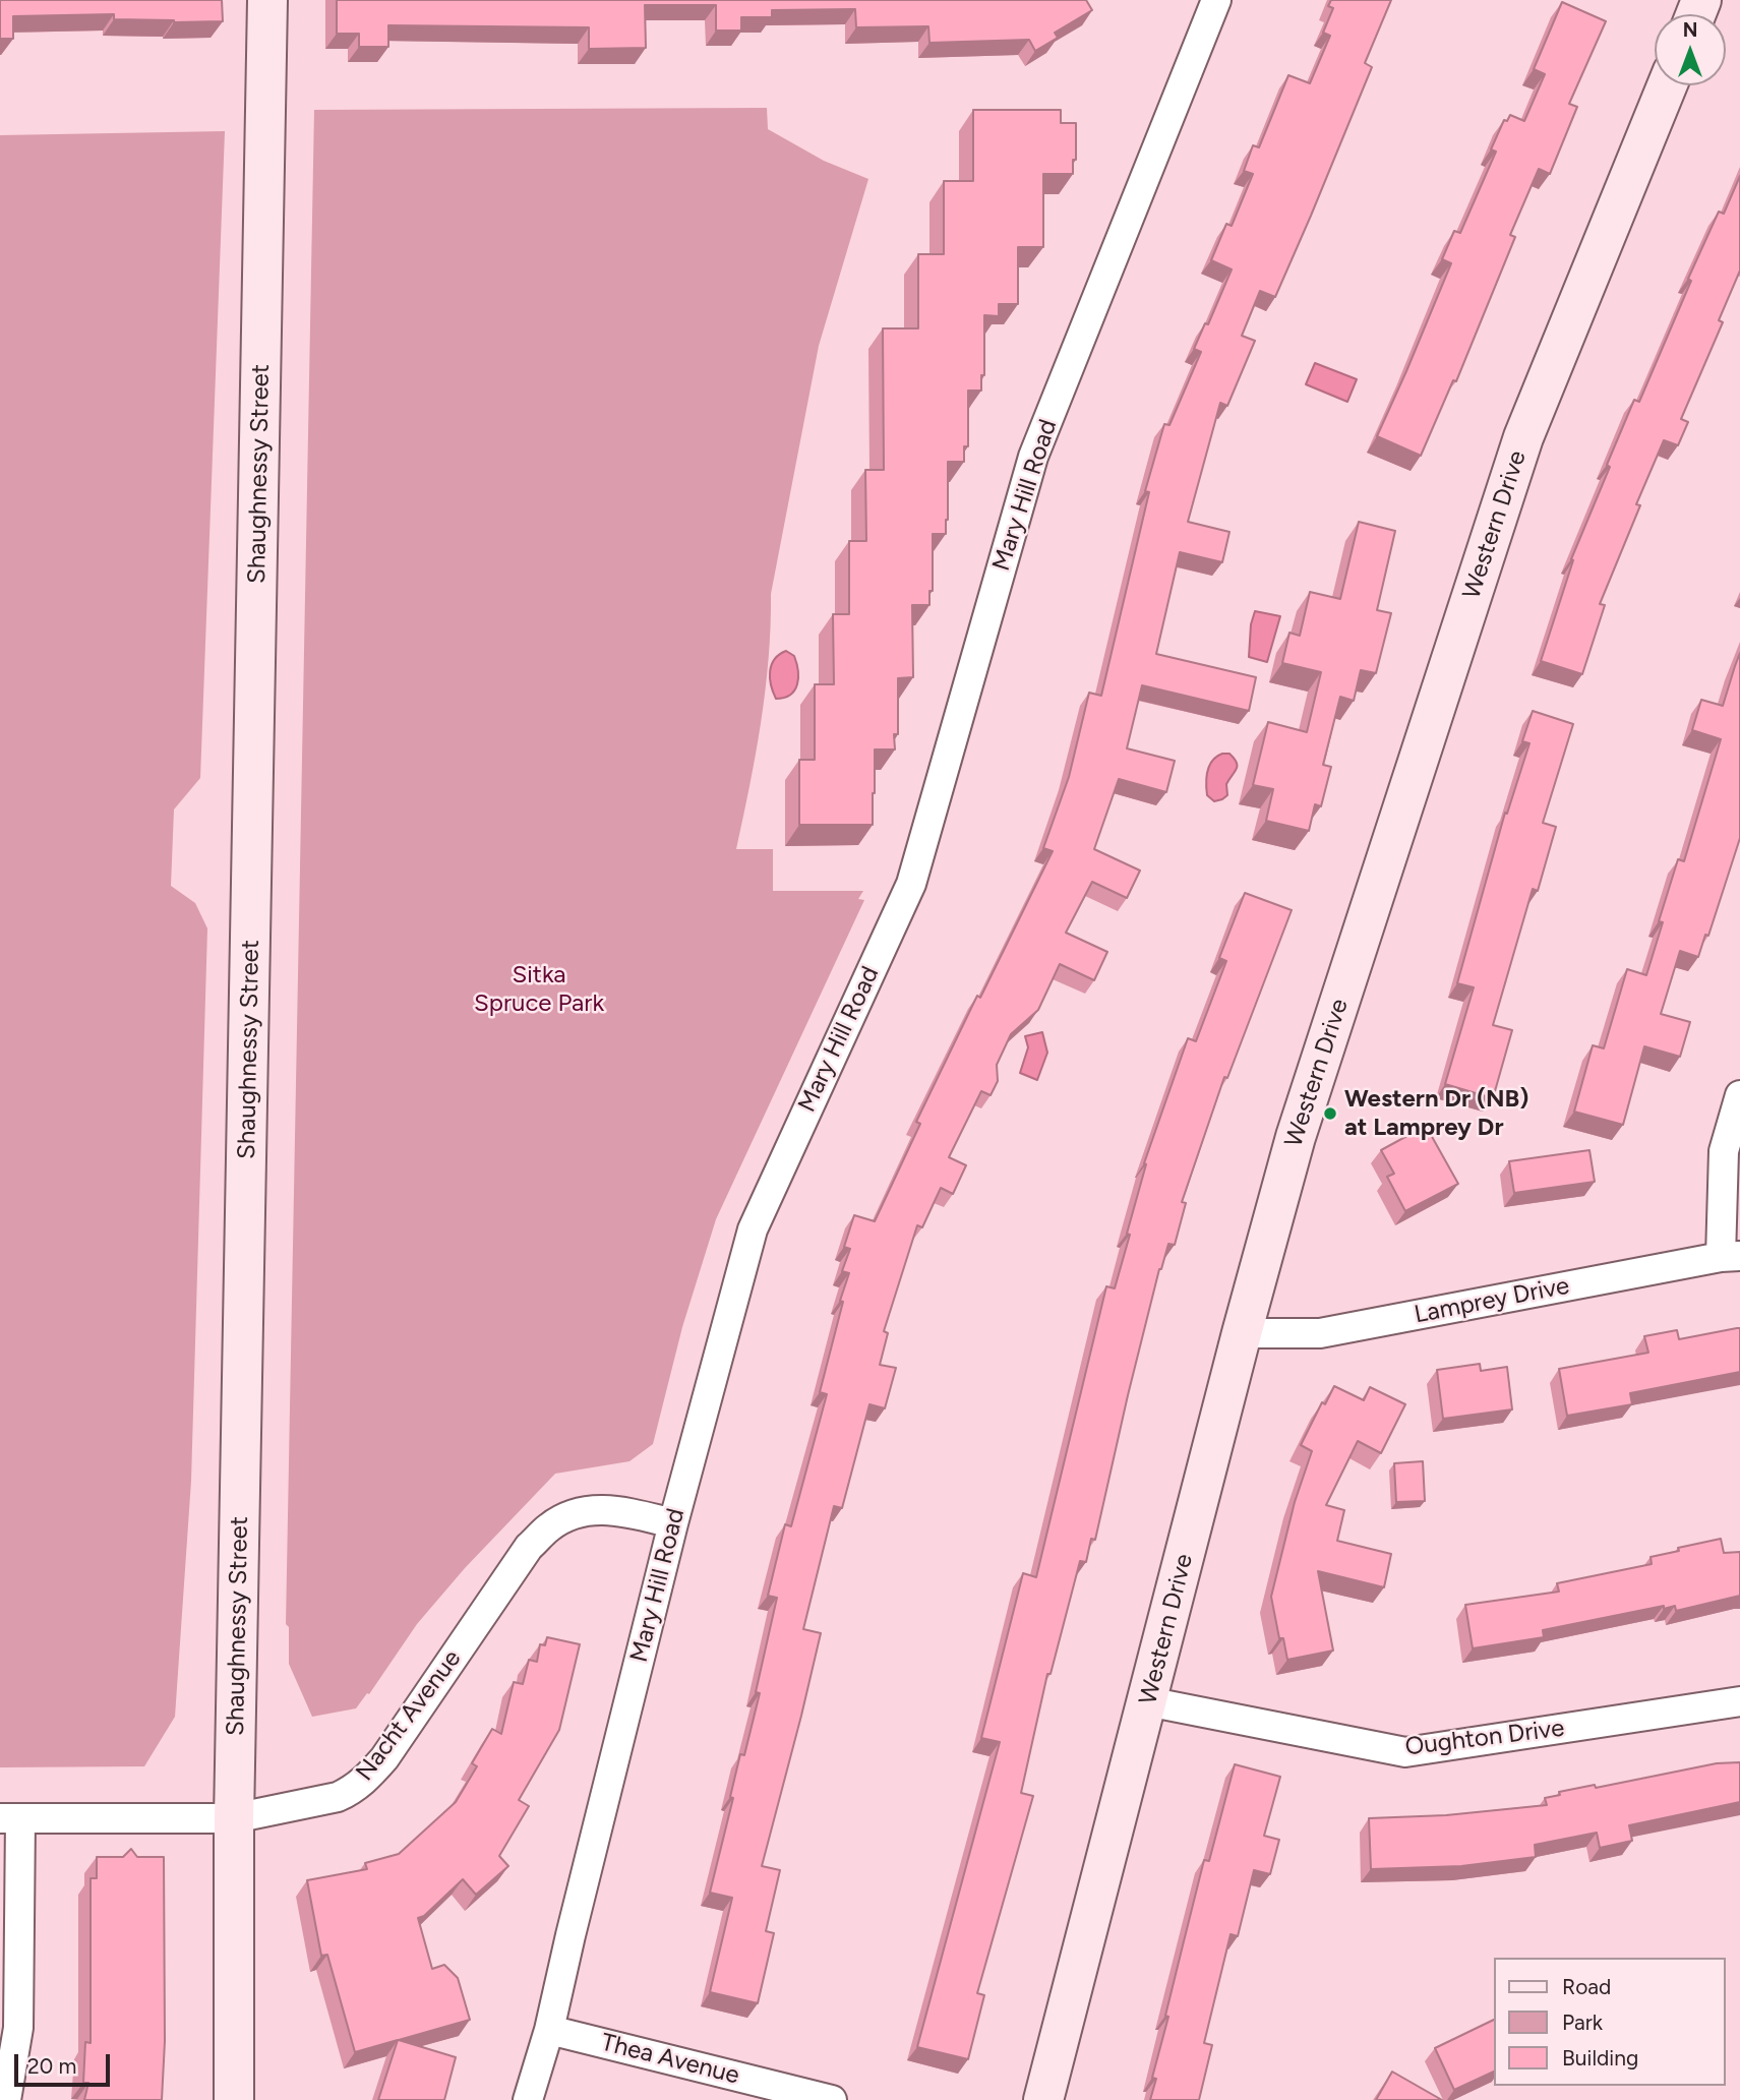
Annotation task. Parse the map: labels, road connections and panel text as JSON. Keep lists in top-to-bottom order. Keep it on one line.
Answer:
{"streets":{"street":["Shaughnessy Street","Mary Hill Road","Western Drive","Lamprey Drive","Nacht Avenue","Oughton Drive","Thea Avenue"]},"crossings":[["Shaughnessy Street","Nacht Avenue"],["Mary Hill Road","Nacht Avenue"],["Mary Hill Road","Thea Avenue"],["Western Drive","Lamprey Drive"],["Western Drive","Oughton Drive"]],"parks":["Sitka Spruce Park"],"places":["Western Dr (NB) at Lamprey Dr"],"legend":["Road","Park","Building"],"scale_bar":"20 m","north":"top"}
